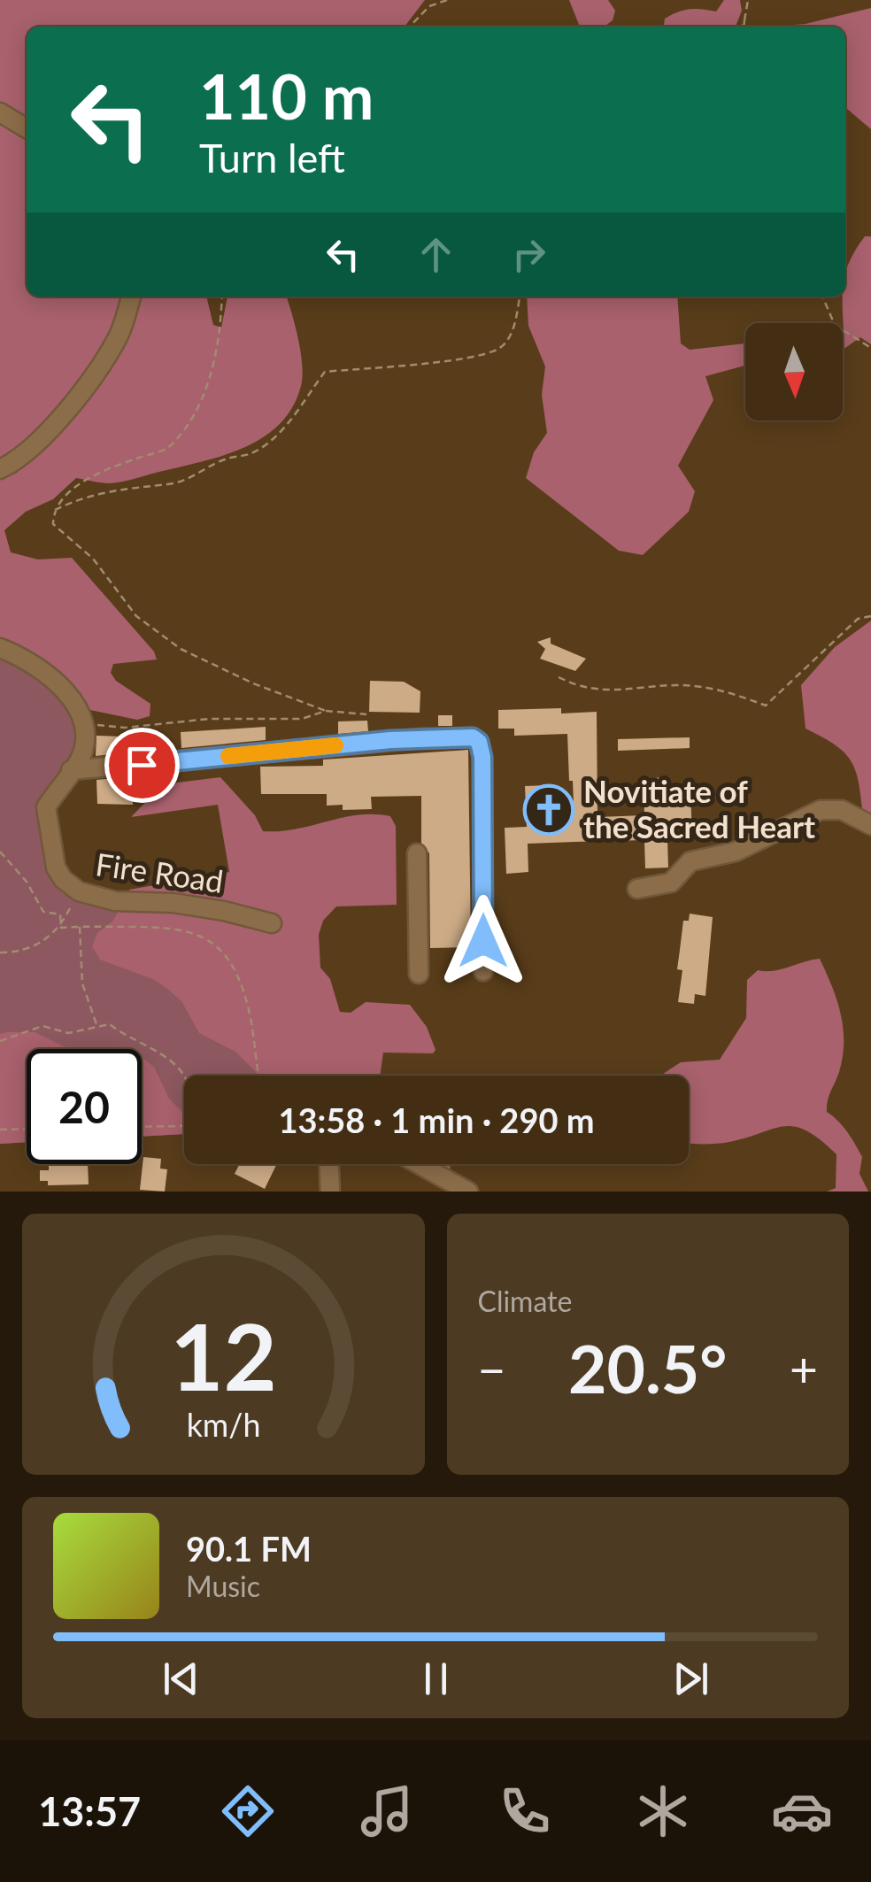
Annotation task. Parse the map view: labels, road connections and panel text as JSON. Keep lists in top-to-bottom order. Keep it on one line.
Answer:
{"streets":{"street":["Fire Road"]},"places":{"church":["Novitiate of the Sacred Heart"]},"north":"bottom","page":{"turn":["110 m","Turn left"],"limit":"20","trip":"13:58 · 1 min · 290 m","tile":"Climate","heat":["−","20.5°","+"],"song":["90.1 FM","Music"],"tabs":"13:57","gauge":["12","km/h"]}}
